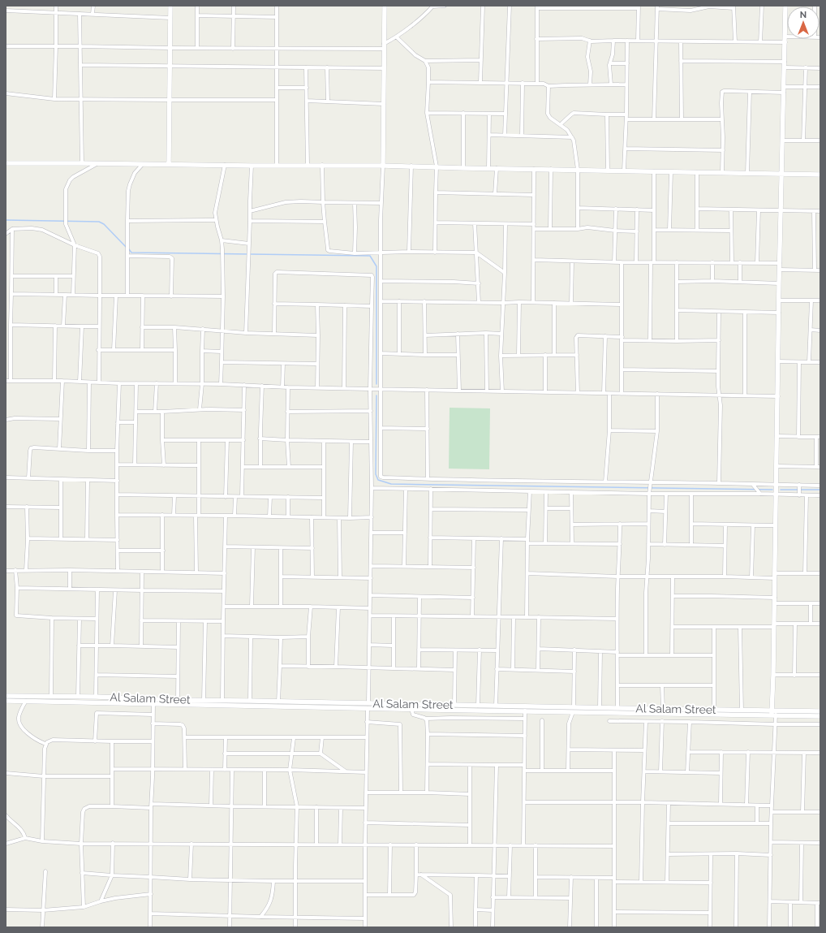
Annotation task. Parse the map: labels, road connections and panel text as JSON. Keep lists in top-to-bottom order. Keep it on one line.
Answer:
{"streets":{"street":["Al Salam Street"]},"north":"top"}
